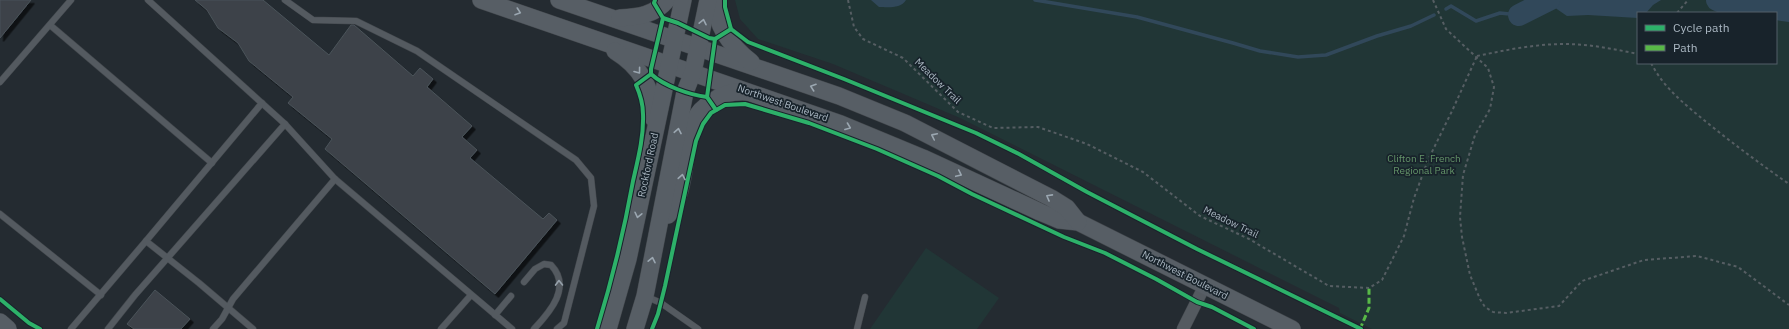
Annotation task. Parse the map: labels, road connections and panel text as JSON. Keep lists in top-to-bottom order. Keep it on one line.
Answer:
{"streets":{"main road":["Northwest Boulevard","Rockford Road"],"path":["Meadow Trail"]},"crossings":[["Northwest Boulevard","Rockford Road"]],"parks":["Clifton E. French Regional Park"],"legend":["Cycle path","Path"]}
